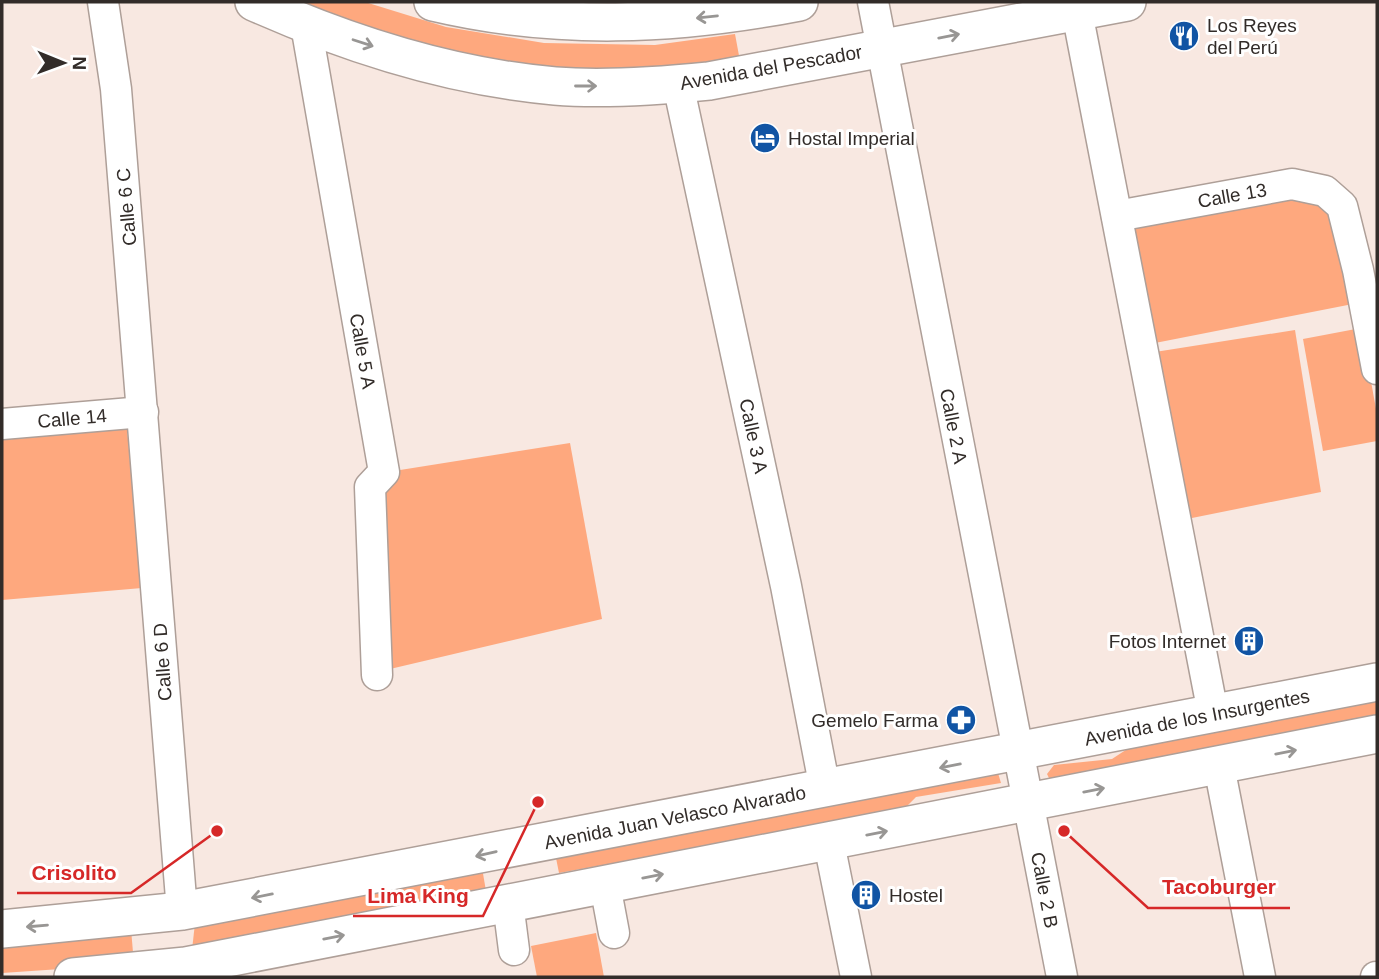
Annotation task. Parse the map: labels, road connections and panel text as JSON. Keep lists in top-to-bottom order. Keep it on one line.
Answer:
{"streets":{"main road":["Avenida del Pescador","Avenida de los Insurgentes","Avenida Juan Velasco Alvarado"],"street":["Calle 13","Calle 6 C","Calle 5 A","Calle 14","Calle 2 A","Calle 3 A","Calle 6 D","Calle 2 B"]},"crossings":[["Avenida del Pescador","Calle 5 A"],["Avenida del Pescador","Calle 2 A"],["Avenida del Pescador","Calle 3 A"],["Calle 6 C","Calle 14"],["Calle 6 C","Calle 6 D"],["Calle 14","Calle 6 D"],["Calle 2 A","Avenida de los Insurgentes"],["Calle 2 A","Avenida Juan Velasco Alvarado"],["Calle 2 A","Calle 2 B"],["Calle 3 A","Avenida Juan Velasco Alvarado"],["Calle 6 D","Avenida Juan Velasco Alvarado"],["Avenida de los Insurgentes","Avenida Juan Velasco Alvarado"]],"places":{"restaurant":["Los Reyes del Perú"],"hotel":["Hostal Imperial"],"building":["Fotos Internet","Hostel"],"pharmacy":["Gemelo Farma"],"other":["Lima King","Crisolito","Tacoburger"]},"north":"right"}
